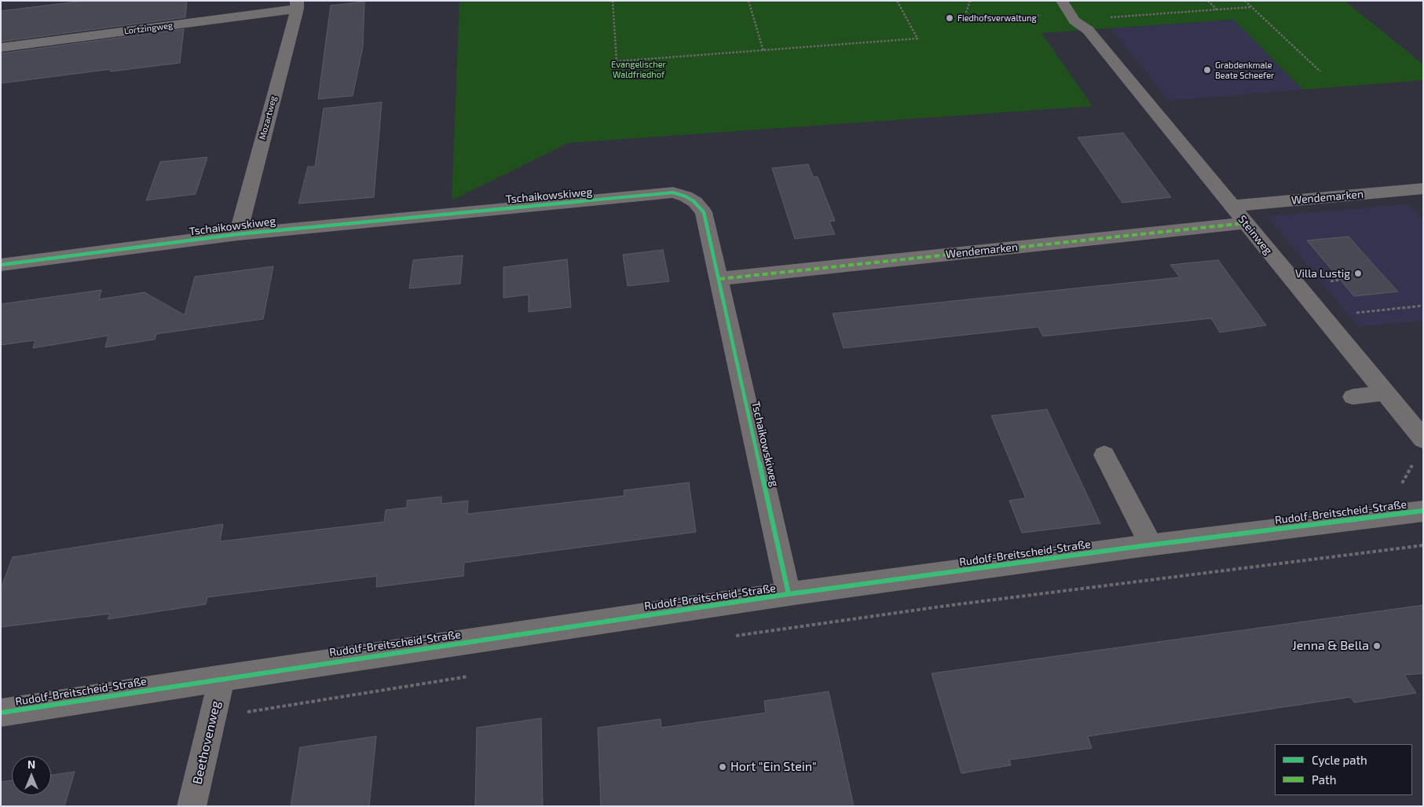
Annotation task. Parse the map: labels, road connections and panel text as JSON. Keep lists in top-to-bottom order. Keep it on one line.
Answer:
{"streets":{"street":["Lortzingweg","Mozartweg","Tschaikowskiweg","Wendemarken","Steinweg","Rudolf-Breitscheid-Straße","Beethovenweg"]},"crossings":[["Lortzingweg","Mozartweg"],["Mozartweg","Tschaikowskiweg"],["Tschaikowskiweg","Wendemarken"],["Tschaikowskiweg","Rudolf-Breitscheid-Straße"],["Wendemarken","Steinweg"],["Rudolf-Breitscheid-Straße","Beethovenweg"]],"parks":["Evangelischer Waldfriedhof"],"places":["Fiedhofsverwaltung","Grabdenkmale Beate Scheefer","Villa Lustig","Jenna & Bella","Hort \"Ein Stein\""],"legend":["Cycle path","Path"],"north":"top"}
